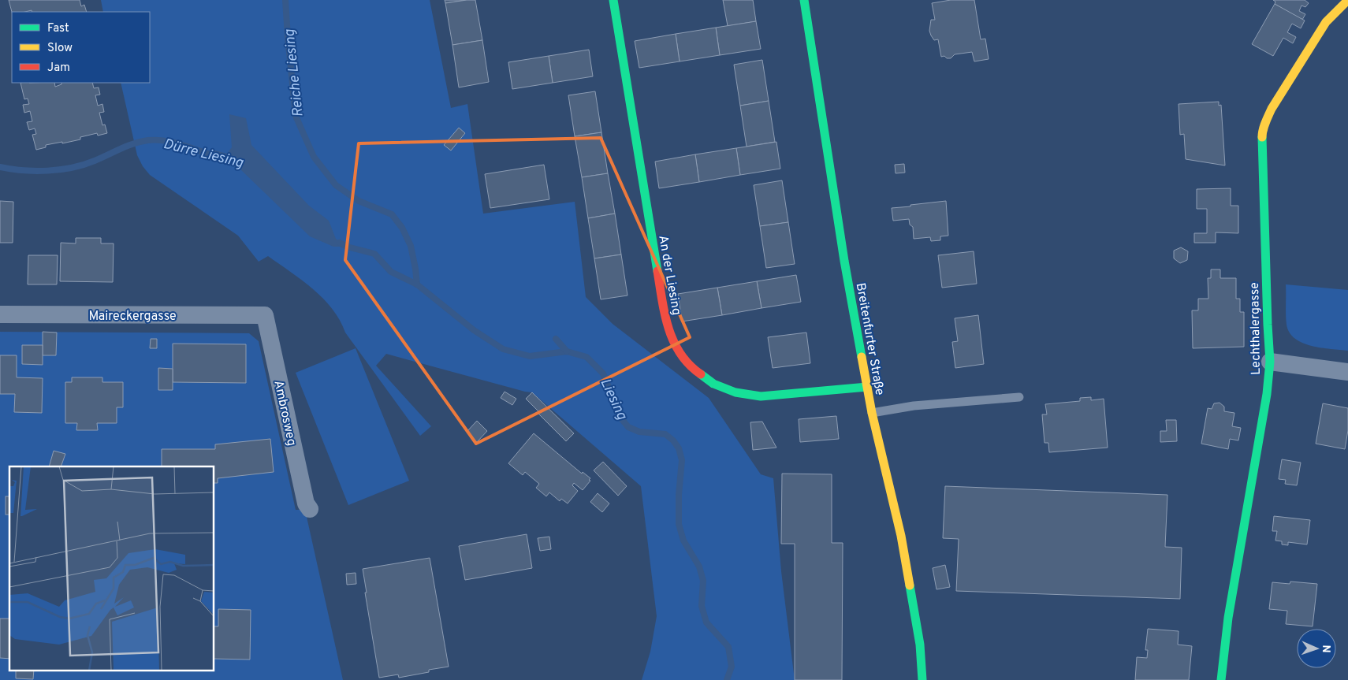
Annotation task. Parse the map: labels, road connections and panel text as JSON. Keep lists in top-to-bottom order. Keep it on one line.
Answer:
{"streets":{"street":["An der Liesing","Maireckergasse","Lechthalergasse","Breitenfurter Straße","Ambrosweg"]},"crossings":[["An der Liesing","Breitenfurter Straße"],["Maireckergasse","Ambrosweg"]],"water":["Reiche Liesing","Dürre Liesing","Liesing"],"legend":["Fast","Slow","Jam"],"north":"right"}
